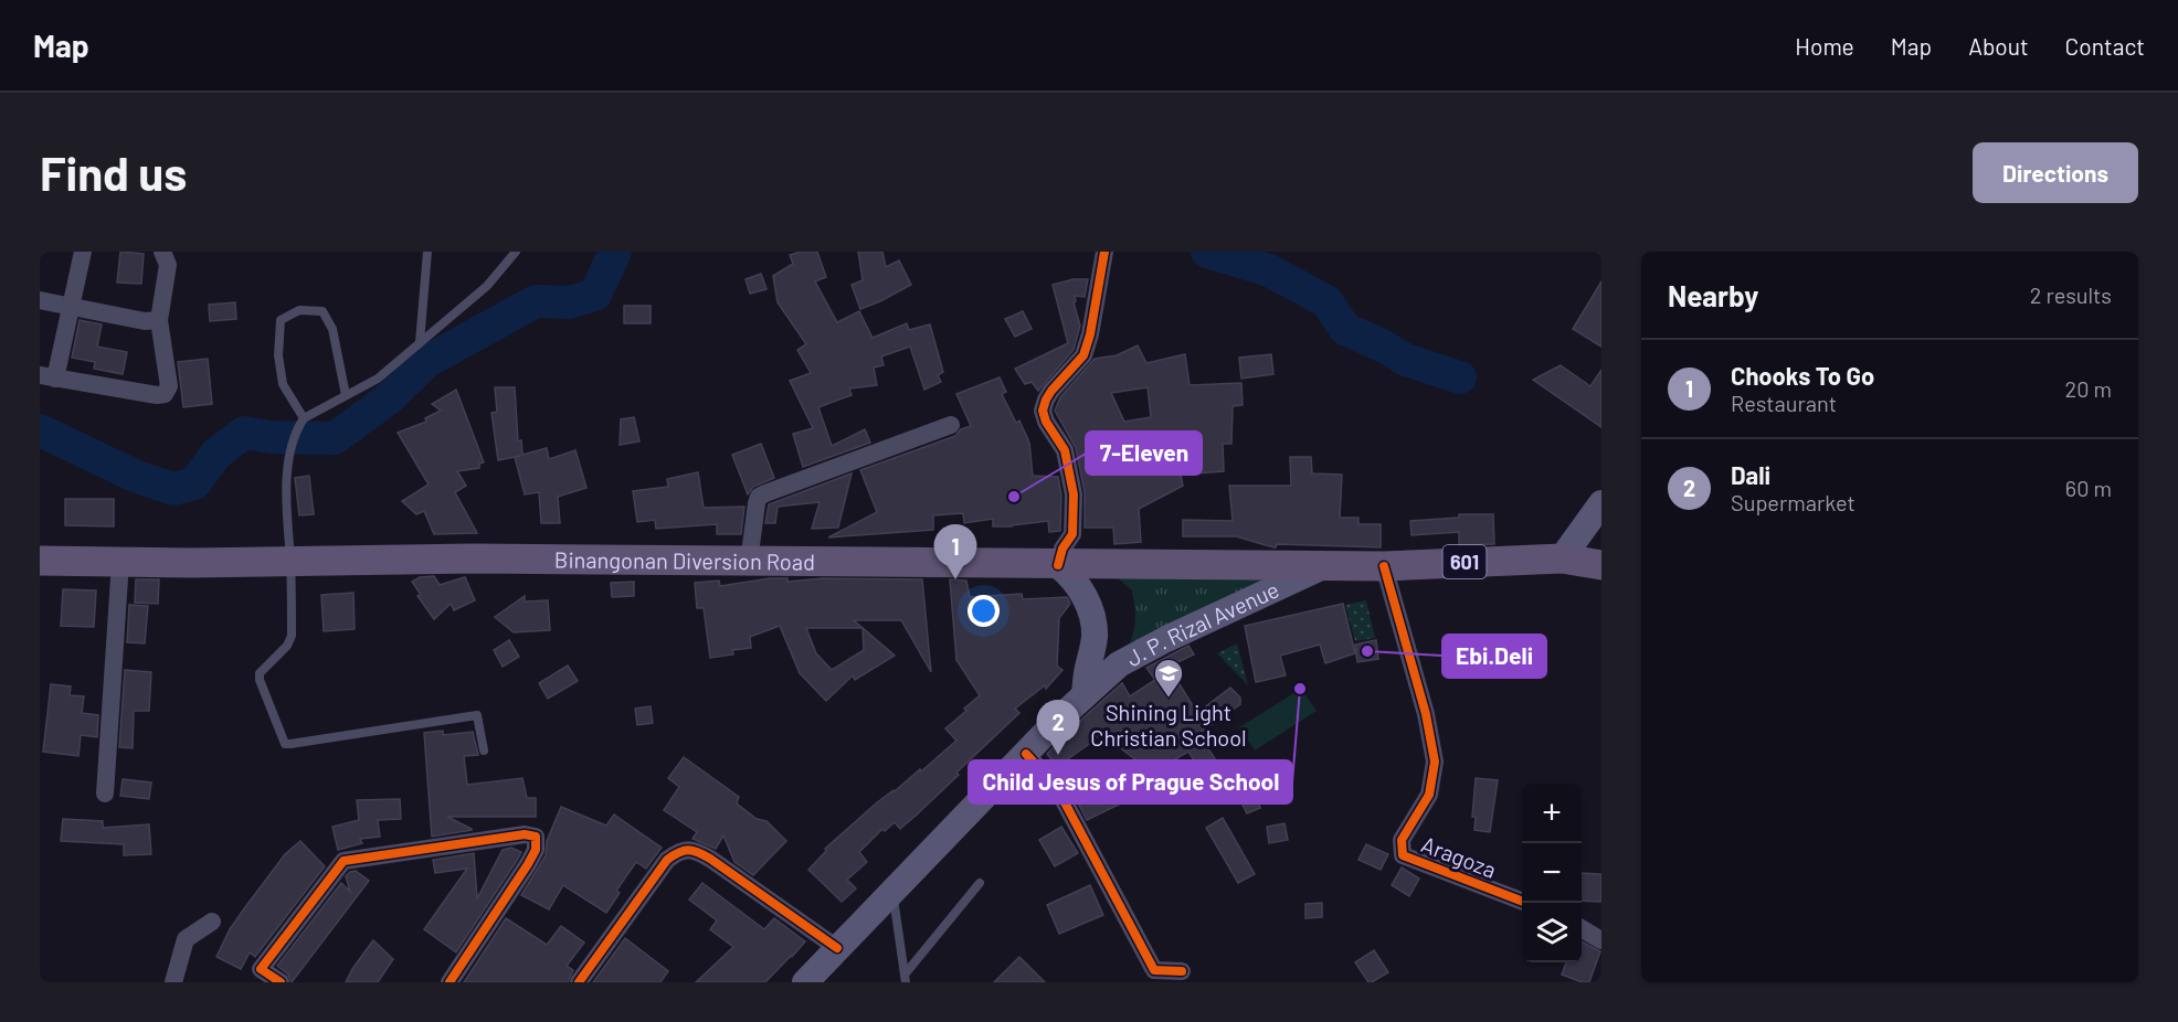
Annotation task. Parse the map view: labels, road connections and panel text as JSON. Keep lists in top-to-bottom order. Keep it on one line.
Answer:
{"streets":{"main road":["Binangonan Diversion Road","601","J. P. Rizal Avenue"],"street":["Aragoza"]},"crossings":[["Binangonan Diversion Road","601"],["Binangonan Diversion Road","J. P. Rizal Avenue"],["601","J. P. Rizal Avenue"],["601","Aragoza"]],"places":{"other":["7-Eleven","Ebi.Deli","Child Jesus of Prague School"],"school or university":["Shining Light Christian School"]},"page":{"header":"Map","nav":["Home","Map","About","Contact"],"buttons":"Directions","title":"Find us","heading":["Nearby","2 results"],"list":[{"mark":"1","name":"Chooks To Go","note":"Restaurant","value":"20 m"},{"mark":"2","name":"Dali","note":"Supermarket","value":"60 m"}],"pins":["1","2"],"map_buttons":["+","−"]}}
